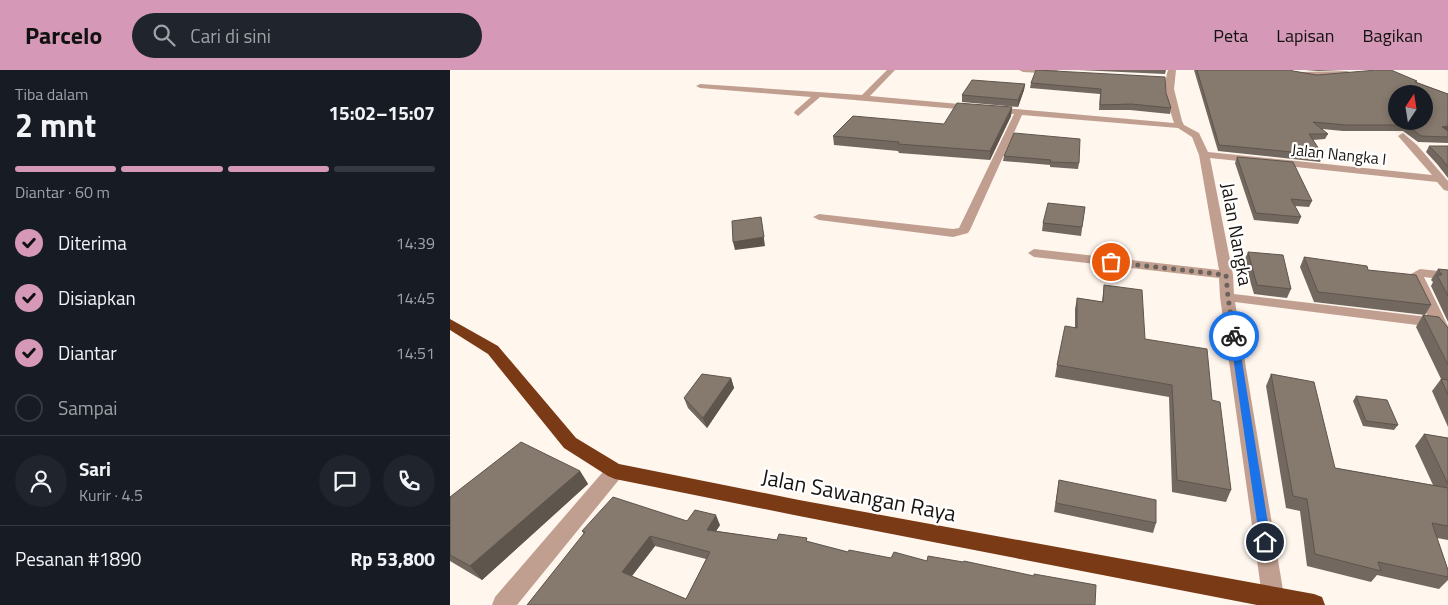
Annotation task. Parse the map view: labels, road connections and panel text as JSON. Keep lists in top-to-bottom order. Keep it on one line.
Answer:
{"streets":{"highway":["Jalan Sawangan Raya"],"street":["Jalan Nangka I","Jalan Nangka"]},"crossings":[["Jalan Nangka I","Jalan Nangka"],["Jalan Nangka","Jalan Sawangan Raya"]],"north":"top","page":{"header":"Parcelo","search":"Cari di sini","nav":["Peta","Lapisan","Bagikan"],"heading":["2 mnt","Tiba dalam","15:02–15:07"],"panel":["Sari","Kurir · 4.5","Pesanan #1890","Rp 53,800"],"bar":"Diantar · 60 m","list":[["Diterima","14:39"],["Disiapkan","14:45"],["Diantar","14:51"],"Sampai"]}}
